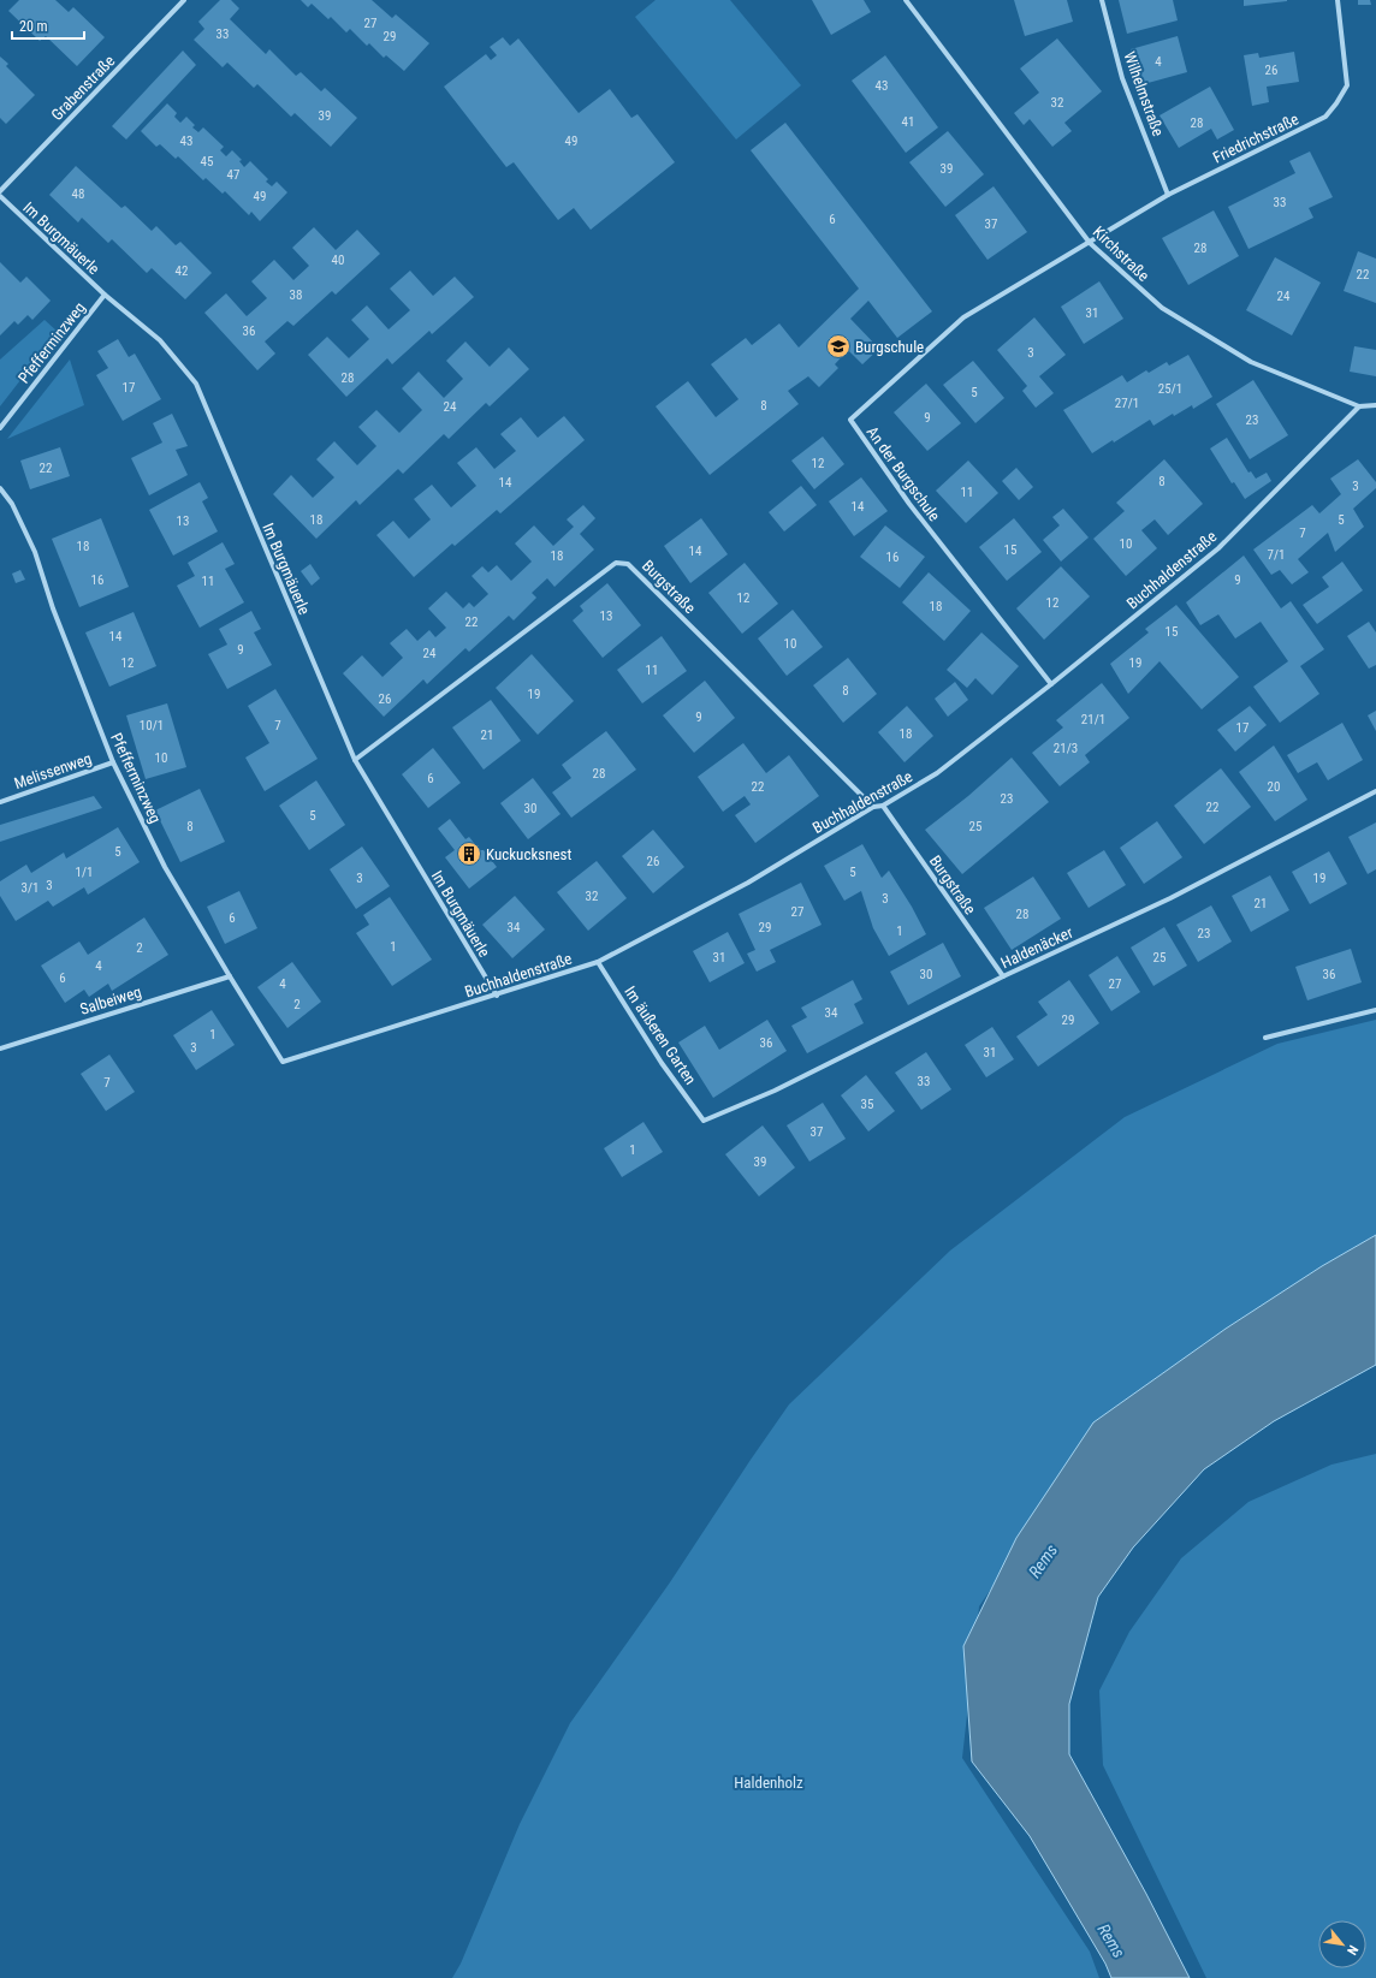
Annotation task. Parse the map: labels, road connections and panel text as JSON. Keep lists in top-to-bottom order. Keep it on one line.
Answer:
{"streets":{"street":["Grabenstraße","Wilhelmstraße","Friedrichstraße","Im Burgmäuerle","Kirchstraße","Pfefferminzweg","An der Burgschule","Buchhaldenstraße","Burgstraße","Melissenweg","Haldenäcker","Salbeiweg","Im äußeren Garten"]},"crossings":[["Wilhelmstraße","Friedrichstraße"],["Friedrichstraße","Kirchstraße"],["Friedrichstraße","An der Burgschule"],["Im Burgmäuerle","Pfefferminzweg"],["Im Burgmäuerle","Buchhaldenstraße"],["Im Burgmäuerle","Burgstraße"],["Kirchstraße","An der Burgschule"],["Kirchstraße","Buchhaldenstraße"],["Pfefferminzweg","Buchhaldenstraße"],["Pfefferminzweg","Melissenweg"],["Pfefferminzweg","Salbeiweg"],["An der Burgschule","Buchhaldenstraße"],["Buchhaldenstraße","Burgstraße"],["Buchhaldenstraße","Im äußeren Garten"],["Burgstraße","Haldenäcker"],["Haldenäcker","Im äußeren Garten"]],"water":["Rems"],"parks":["Haldenholz"],"places":{"school or university":["Burgschule"],"building":["Kuckucksnest"]},"house_numbers":["27","33","29","4","26","43","32","39","41","28","43","49","45","39","47","48","49","33","6","37","28","40","42","22","38","24","31","36","3","28","17","25/1","5","27/1","8","24","9","23","12","22","8","14","3","11","14","18","5","13","7","10","18","15","14","7/1","18","16","16","9","11","12","12","18","13","22","15","14","10","9","24","12","19","11","8","19","26","9","21/1","10/1","7","17","18","21","21/3","10","28","6","22","20","23","22","30","5","8","25","5","26","1/1","5","3","19","3","3/1","32","3","21","27","28","6","34","29","1","23","1","2","31","25","4","30","36","6","4","27","2","34","29","1","36","3","31","33","7","35","37","1","39"],"scale_bar":"20 m","north":"bottom right"}
